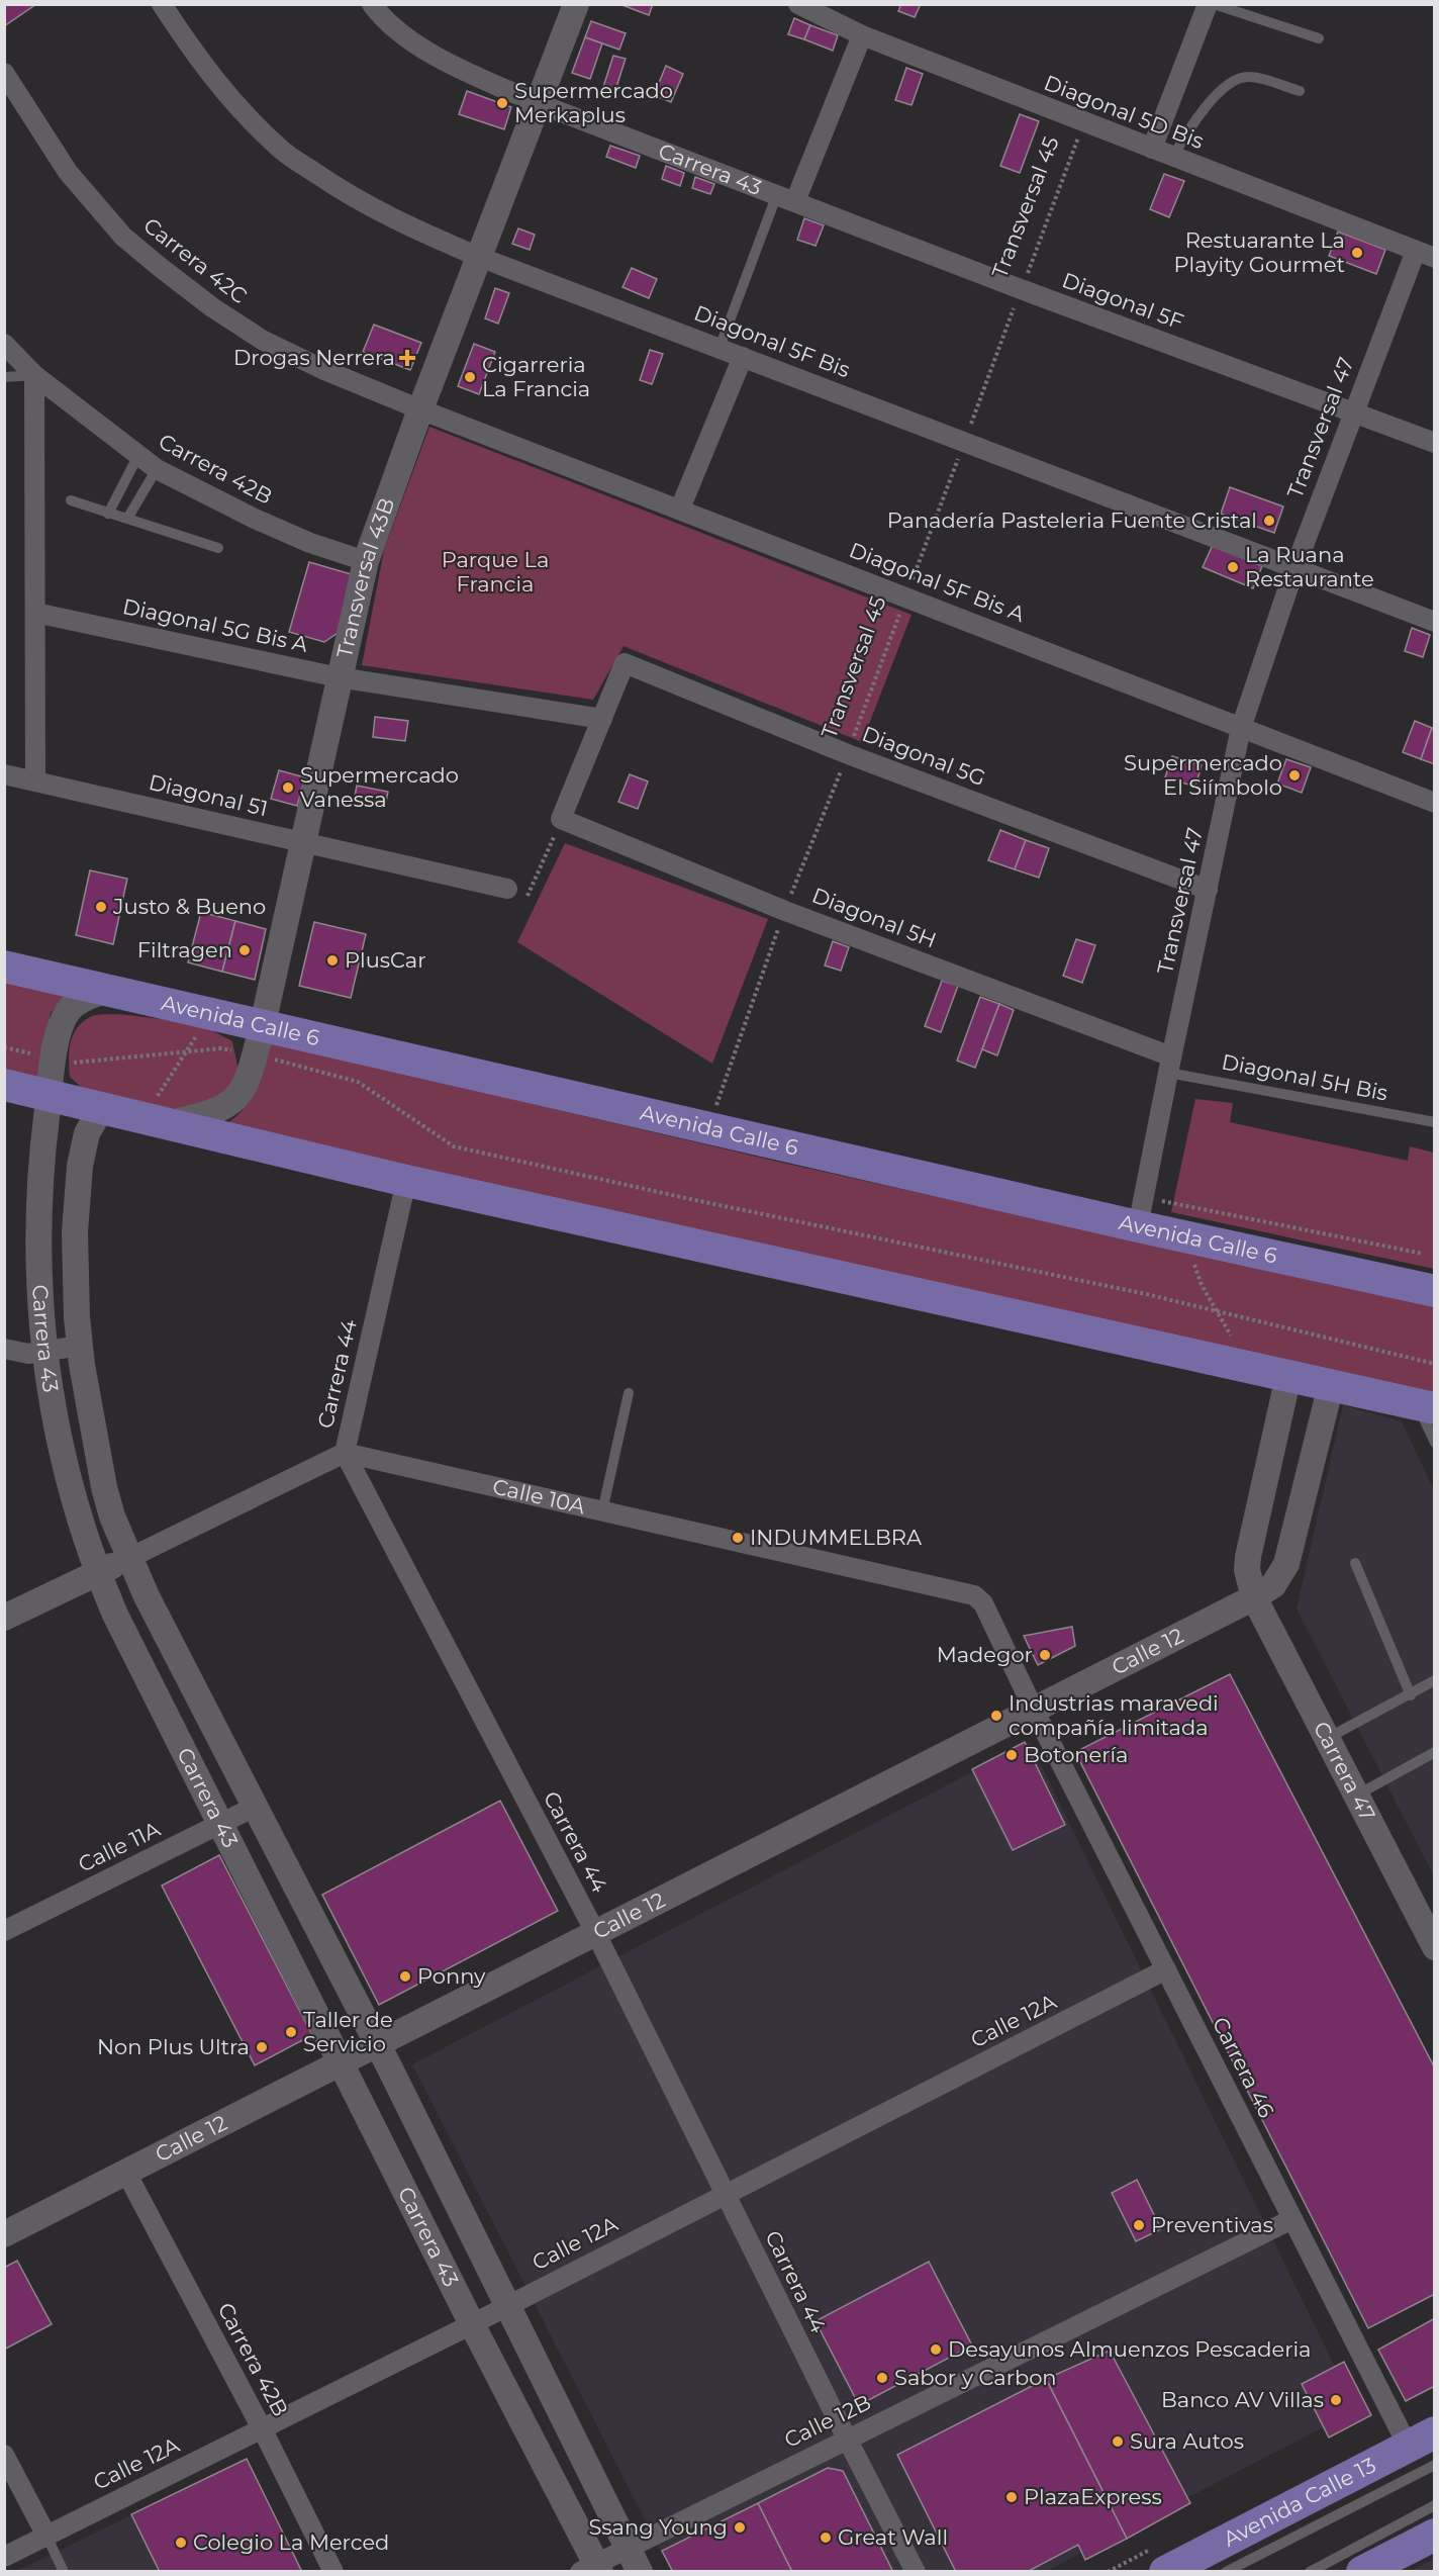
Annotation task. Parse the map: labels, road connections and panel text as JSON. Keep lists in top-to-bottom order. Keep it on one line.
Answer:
{"streets":{"main road":["Avenida Calle 6","Avenida Calle 13"],"street":["Diagonal 5D Bis","Carrera 43","Carrera 42C","Diagonal 5F","Diagonal 5F Bis","Transversal 47","Carrera 42B","Transversal 43B","Diagonal 5F Bis A","Diagonal 5G Bis A","Diagonal 5G","Diagonal 51","Diagonal 5H","Carrera 44","Calle 10A","Calle 12","Carrera 47","Calle 11A","Calle 12A","Carrera 46","Calle 12B"],"lane":["Diagonal 5H Bis"],"path":["Transversal 45"]},"crossings":[["Diagonal 5D Bis","Transversal 45"],["Diagonal 5D Bis","Transversal 47"],["Carrera 43","Diagonal 5F"],["Carrera 43","Transversal 43B"],["Carrera 43","Avenida Calle 6"],["Carrera 43","Calle 12"],["Carrera 43","Calle 11A"],["Carrera 43","Calle 12A"],["Carrera 43","Calle 12B"],["Transversal 45","Diagonal 5F"],["Transversal 45","Diagonal 5F Bis"],["Transversal 45","Diagonal 5F Bis A"],["Transversal 45","Diagonal 5G"],["Transversal 45","Diagonal 5H"],["Transversal 45","Avenida Calle 6"],["Carrera 42C","Transversal 43B"],["Carrera 42C","Diagonal 5F Bis A"],["Diagonal 5F","Transversal 47"],["Diagonal 5F Bis","Transversal 47"],["Diagonal 5F Bis","Transversal 43B"],["Transversal 47","Diagonal 5F Bis A"],["Transversal 47","Diagonal 5G"],["Transversal 47","Diagonal 5H"],["Transversal 47","Avenida Calle 6"],["Transversal 47","Diagonal 5H Bis"],["Carrera 42B","Transversal 43B"],["Carrera 42B","Calle 12"],["Carrera 42B","Calle 12A"],["Transversal 43B","Diagonal 5F Bis A"],["Transversal 43B","Diagonal 5G Bis A"],["Transversal 43B","Diagonal 51"],["Transversal 43B","Avenida Calle 6"],["Diagonal 5G Bis A","Diagonal 5G"],["Diagonal 5H","Diagonal 5H Bis"],["Carrera 44","Calle 10A"],["Carrera 44","Calle 12"],["Carrera 44","Calle 12A"],["Carrera 44","Calle 12B"],["Calle 10A","Calle 12"],["Calle 10A","Carrera 46"],["Calle 12","Carrera 47"],["Calle 12","Carrera 46"],["Calle 12A","Carrera 46"],["Carrera 46","Calle 12B"],["Carrera 46","Avenida Calle 13"]],"parks":["Parque La Francia"],"places":{"other":["Supermercado Merkaplus","Restuarante La Playity Gourmet","Cigarreria La Francia","Panadería Pasteleria Fuente Cristal","La Ruana Restaurante","Supermercado El Siímbolo","Supermercado Vanessa","Justo & Bueno","Filtragen","PlusCar","INDUMMELBRA","Madegor","Industrias maravedi compañía limitada","Botonería","Ponny","Taller de Servicio","Non Plus Ultra","Preventivas","Desayunos Almuenzos Pescaderia","Sabor y Carbon","Banco AV Villas","Sura Autos","PlazaExpress","Ssang Young","Great Wall","Colegio La Merced"],"health":["Drogas Nerrera"]}}
